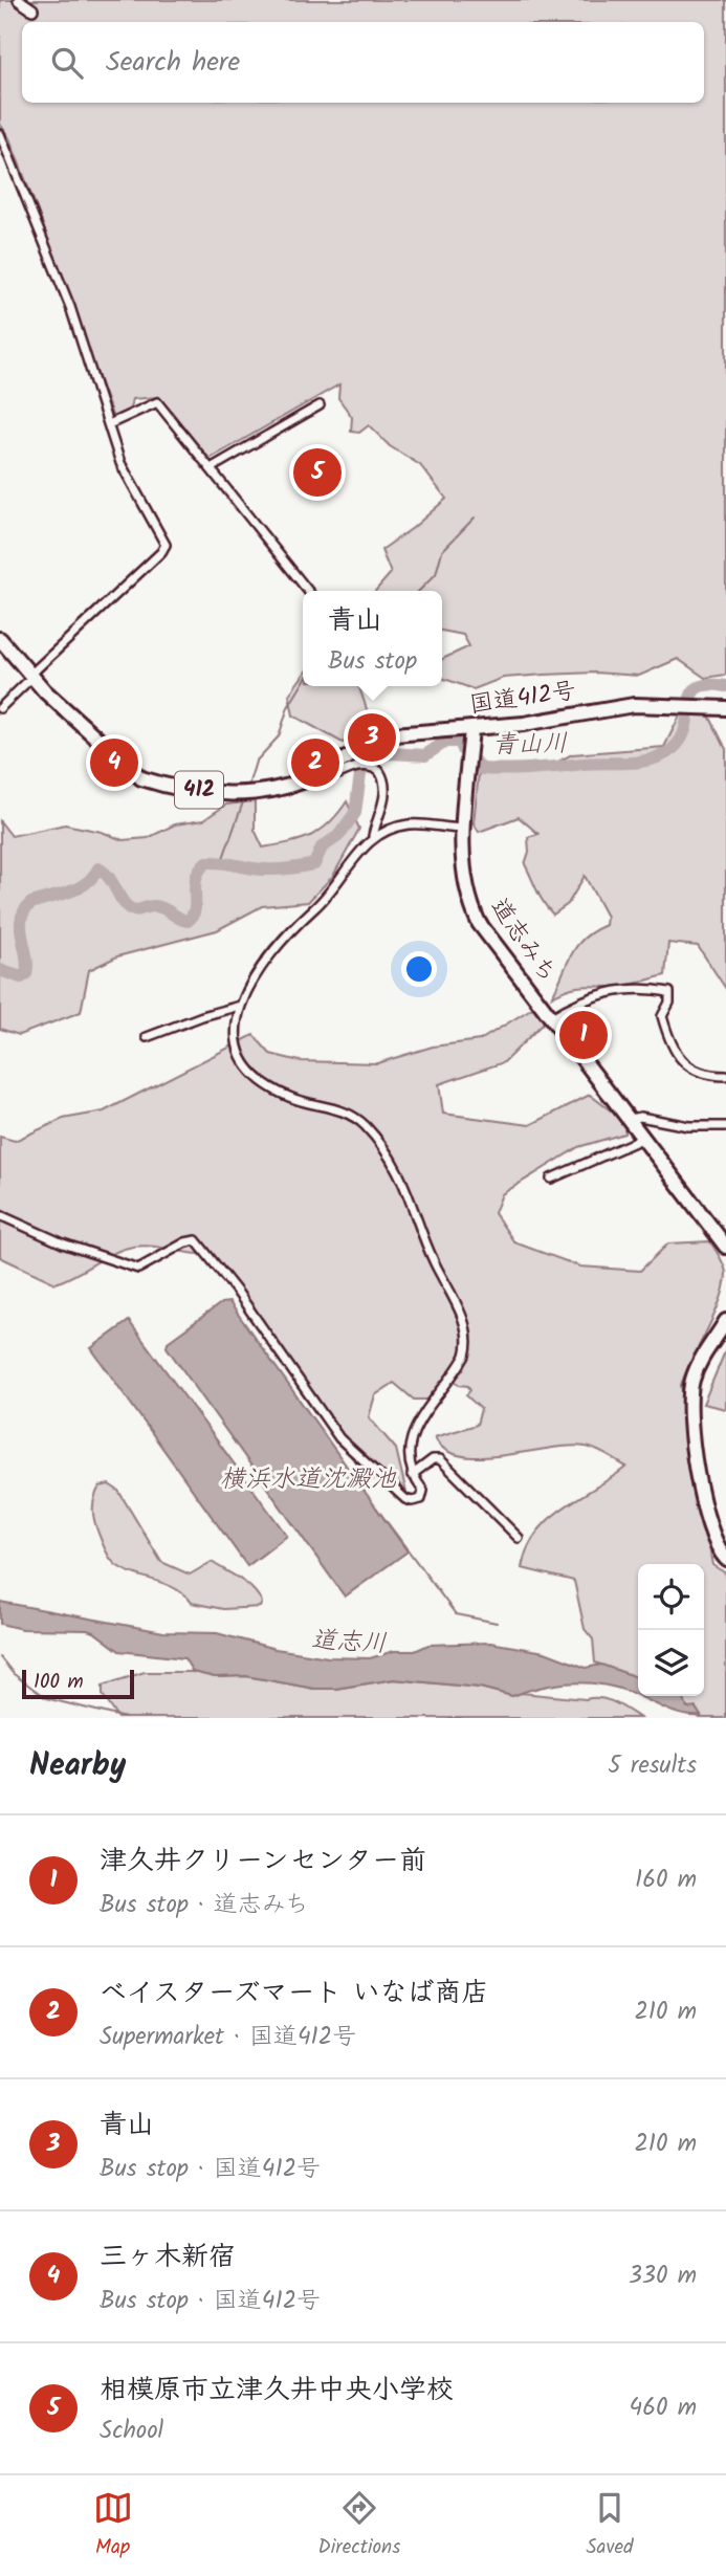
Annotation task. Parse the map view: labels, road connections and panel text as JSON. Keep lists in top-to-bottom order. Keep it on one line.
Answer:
{"streets":{"highway":["国道412号","412","道志みち"]},"crossings":[["国道412号","道志みち"]],"water":["青山川","横浜水道沈澱池","道志川"],"scale_bar":"100 m","page":{"search":"Search here","pins":["5","3","2","4","1"],"popup":["青山","Bus stop"],"scale":"100 m","heading":["Nearby","5 results"],"list":[{"mark":"1","name":"津久井クリーンセンター前","note":"Bus stop · 道志みち","value":"160 m"},{"mark":"2","name":"ベイスターズマート いなば商店","note":"Supermarket · 国道412号","value":"210 m"},{"mark":"3","name":"青山","note":"Bus stop · 国道412号","value":"210 m"},{"mark":"4","name":"三ヶ木新宿","note":"Bus stop · 国道412号","value":"330 m"},{"mark":"5","name":"相模原市立津久井中央小学校","note":"School","value":"460 m"}],"nav":["Map","Directions","Saved"]}}
